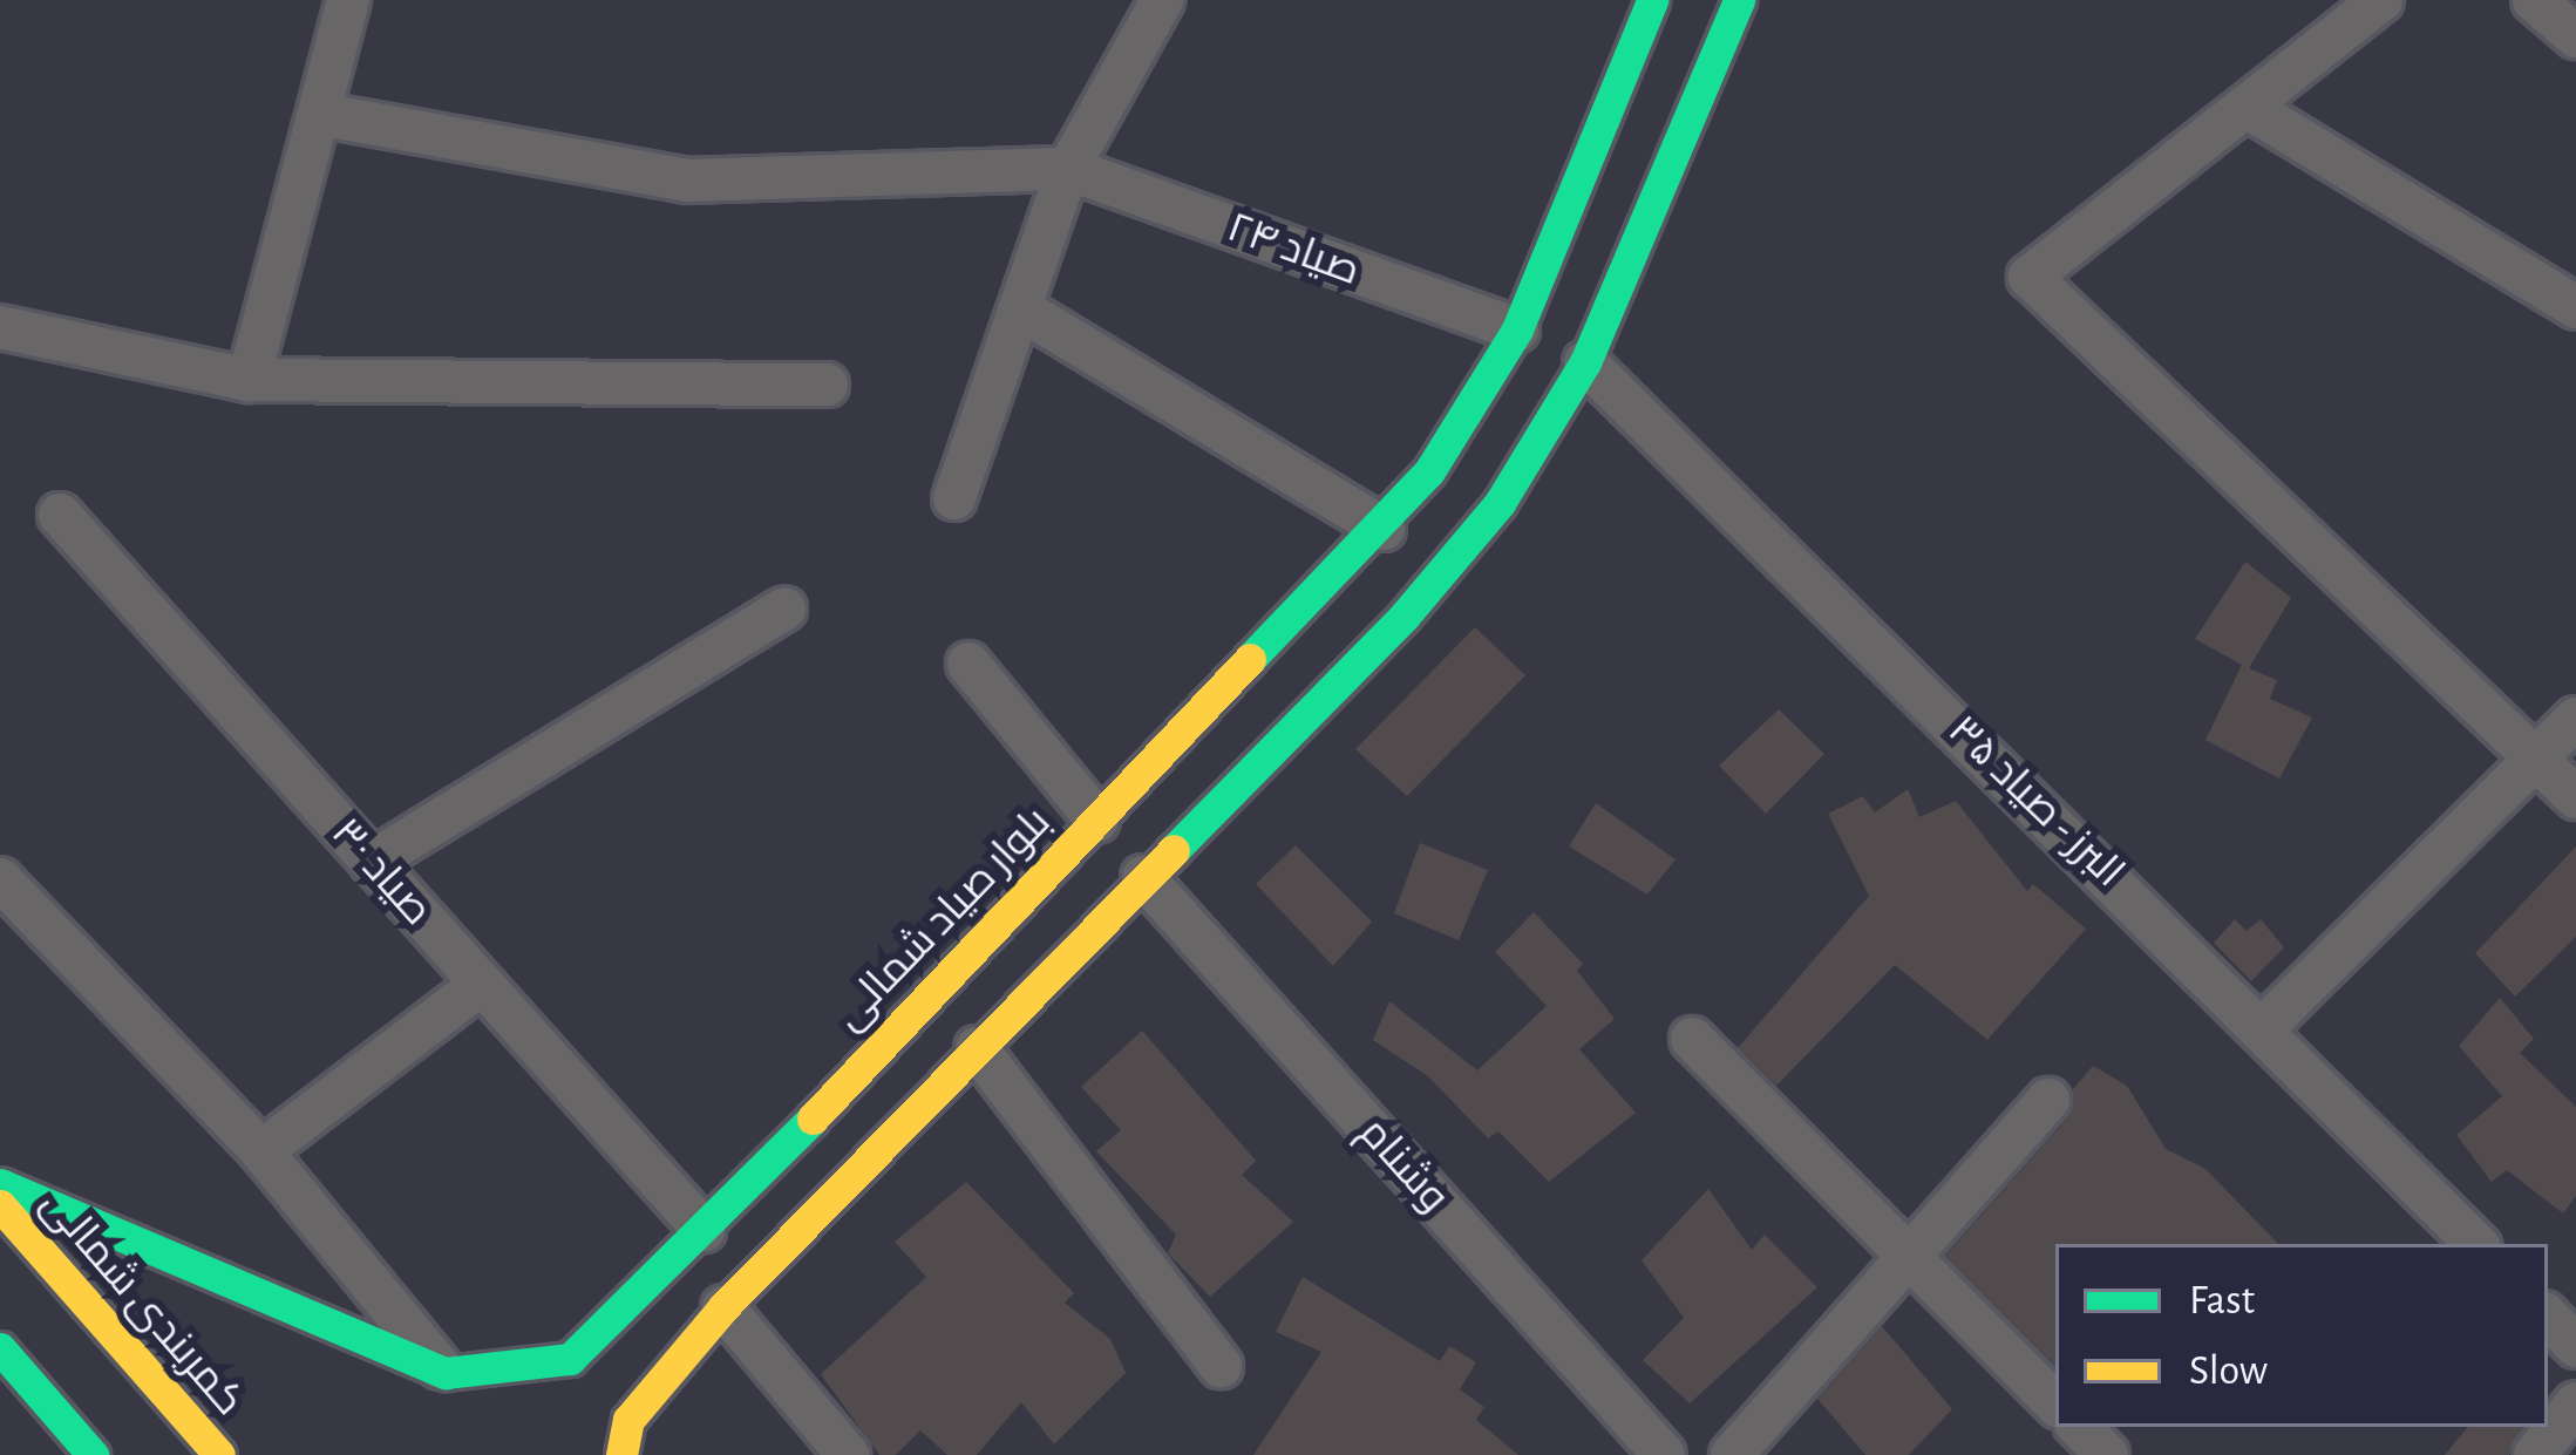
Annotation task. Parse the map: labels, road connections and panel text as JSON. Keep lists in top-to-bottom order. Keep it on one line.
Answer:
{"streets":{"main road":["بلوار صیاد شمالی","کمربندی شمالی"],"street":["صیاد ۲۴","البرز - صیاد ۳۵","صیاد ۳۰","وشنام"]},"crossings":[["صیاد ۲۴","بلوار صیاد شمالی"],["صیاد ۳۰","بلوار صیاد شمالی"]],"legend":["Fast","Slow"]}
